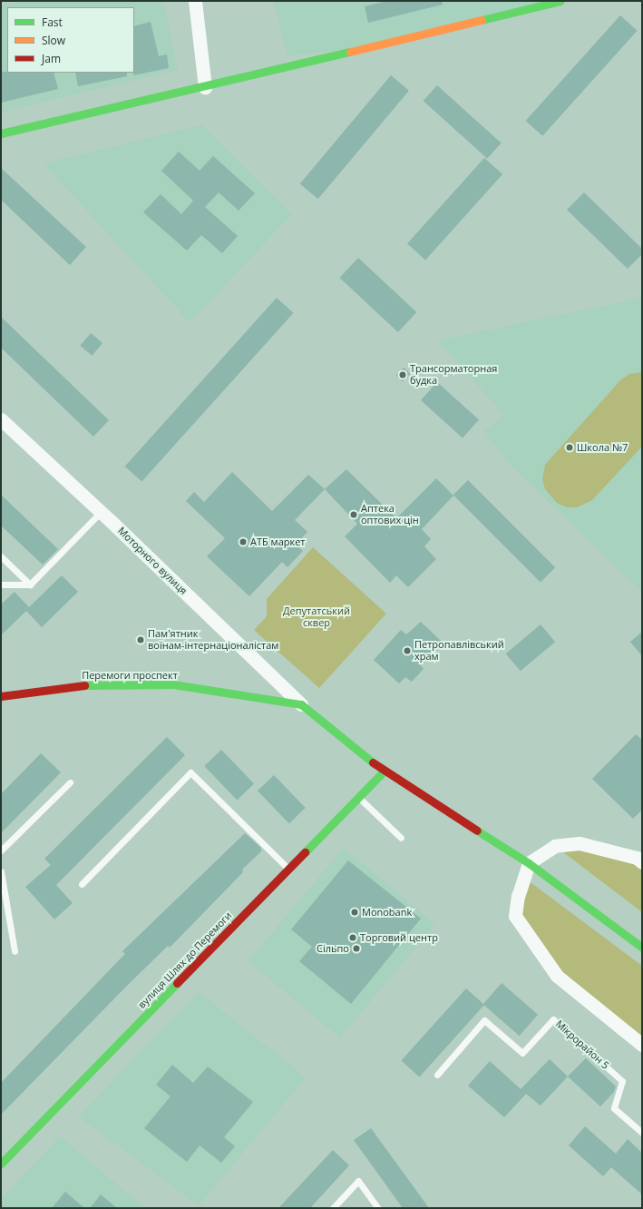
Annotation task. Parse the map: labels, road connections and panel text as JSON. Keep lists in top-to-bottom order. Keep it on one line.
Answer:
{"streets":{"street":["Моторного вулиця","Перемоги проспект","вулиця Шлях до Перемоги"],"lane":["Мікрорайон 5"]},"crossings":[["Моторного вулиця","Перемоги проспект"]],"parks":["Депутатський сквер"],"places":["Трансорматорная будка","Школа №7","Аптека оптових цін","АТБ маркет","Пам'ятник воїнам-інтернаціоналістам","Петропавлівський храм","Monobank","Торговий центр","Сільпо"],"legend":["Fast","Slow","Jam"]}
